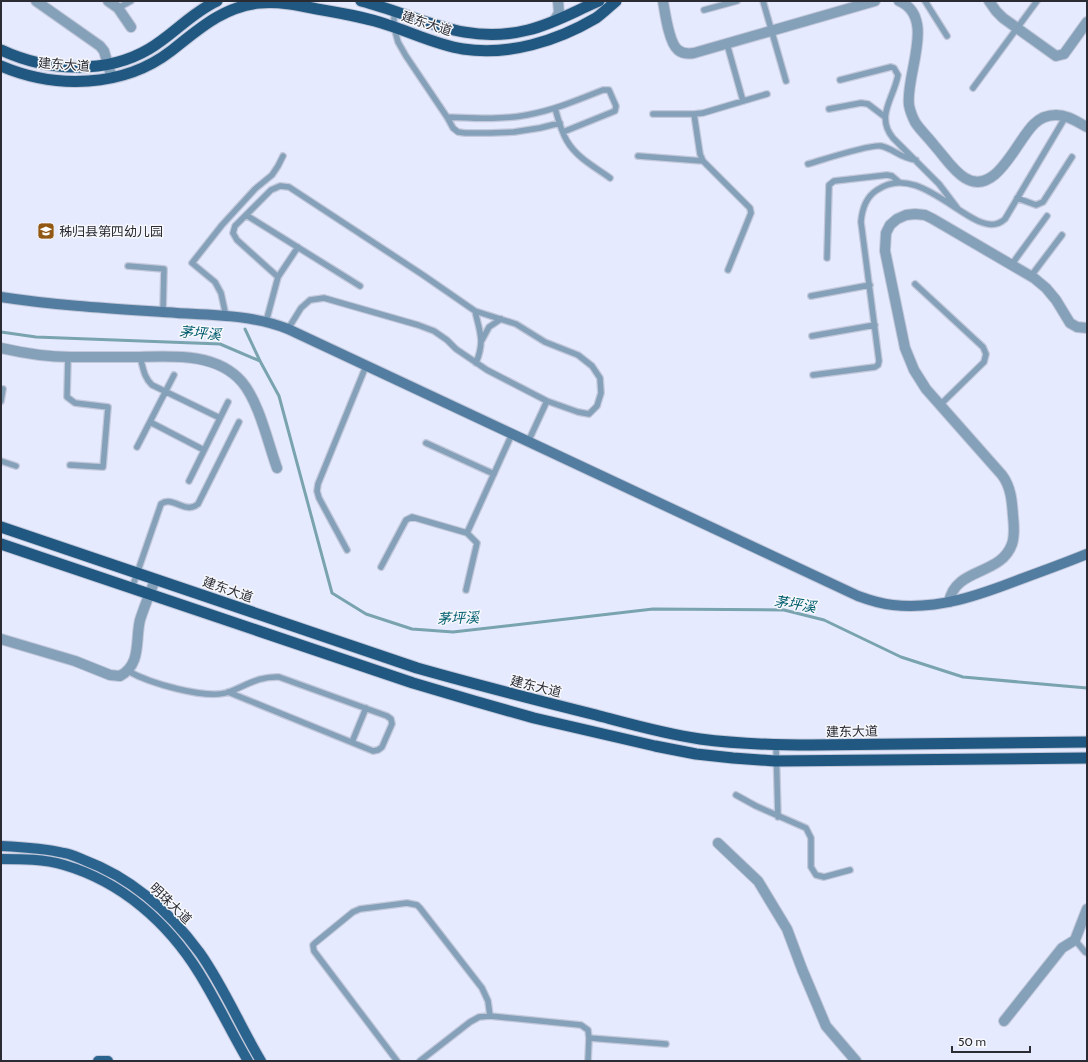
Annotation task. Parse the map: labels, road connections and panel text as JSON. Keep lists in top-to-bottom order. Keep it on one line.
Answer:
{"streets":{"highway":["建东大道"],"main road":["明珠大道"]},"water":["茅坪溪"],"places":{"school or university":["秭归县第四幼儿园"]},"scale_bar":"50 m"}
